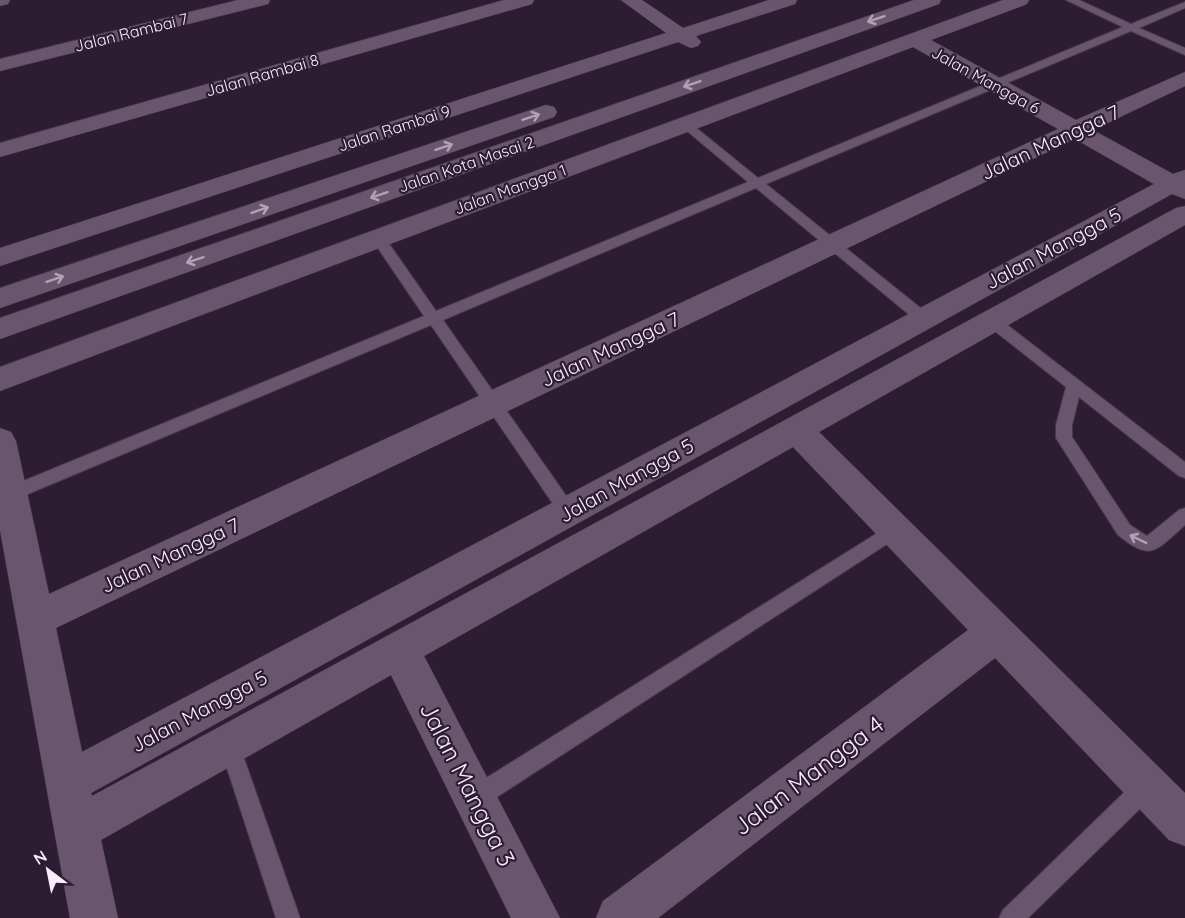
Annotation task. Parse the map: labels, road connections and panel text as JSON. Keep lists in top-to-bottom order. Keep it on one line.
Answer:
{"streets":{"street":["Jalan Rambai 7","Jalan Rambai 8","Jalan Mangga 6","Jalan Rambai 9","Jalan Mangga 7","Jalan Kota Masai 2","Jalan Mangga 1","Jalan Mangga 5","Jalan Mangga 4","Jalan Mangga 3"]},"crossings":[["Jalan Mangga 6","Jalan Mangga 7"],["Jalan Mangga 6","Jalan Mangga 1"],["Jalan Mangga 6","Jalan Mangga 5"],["Jalan Mangga 5","Jalan Mangga 3"]],"north":"top left"}
